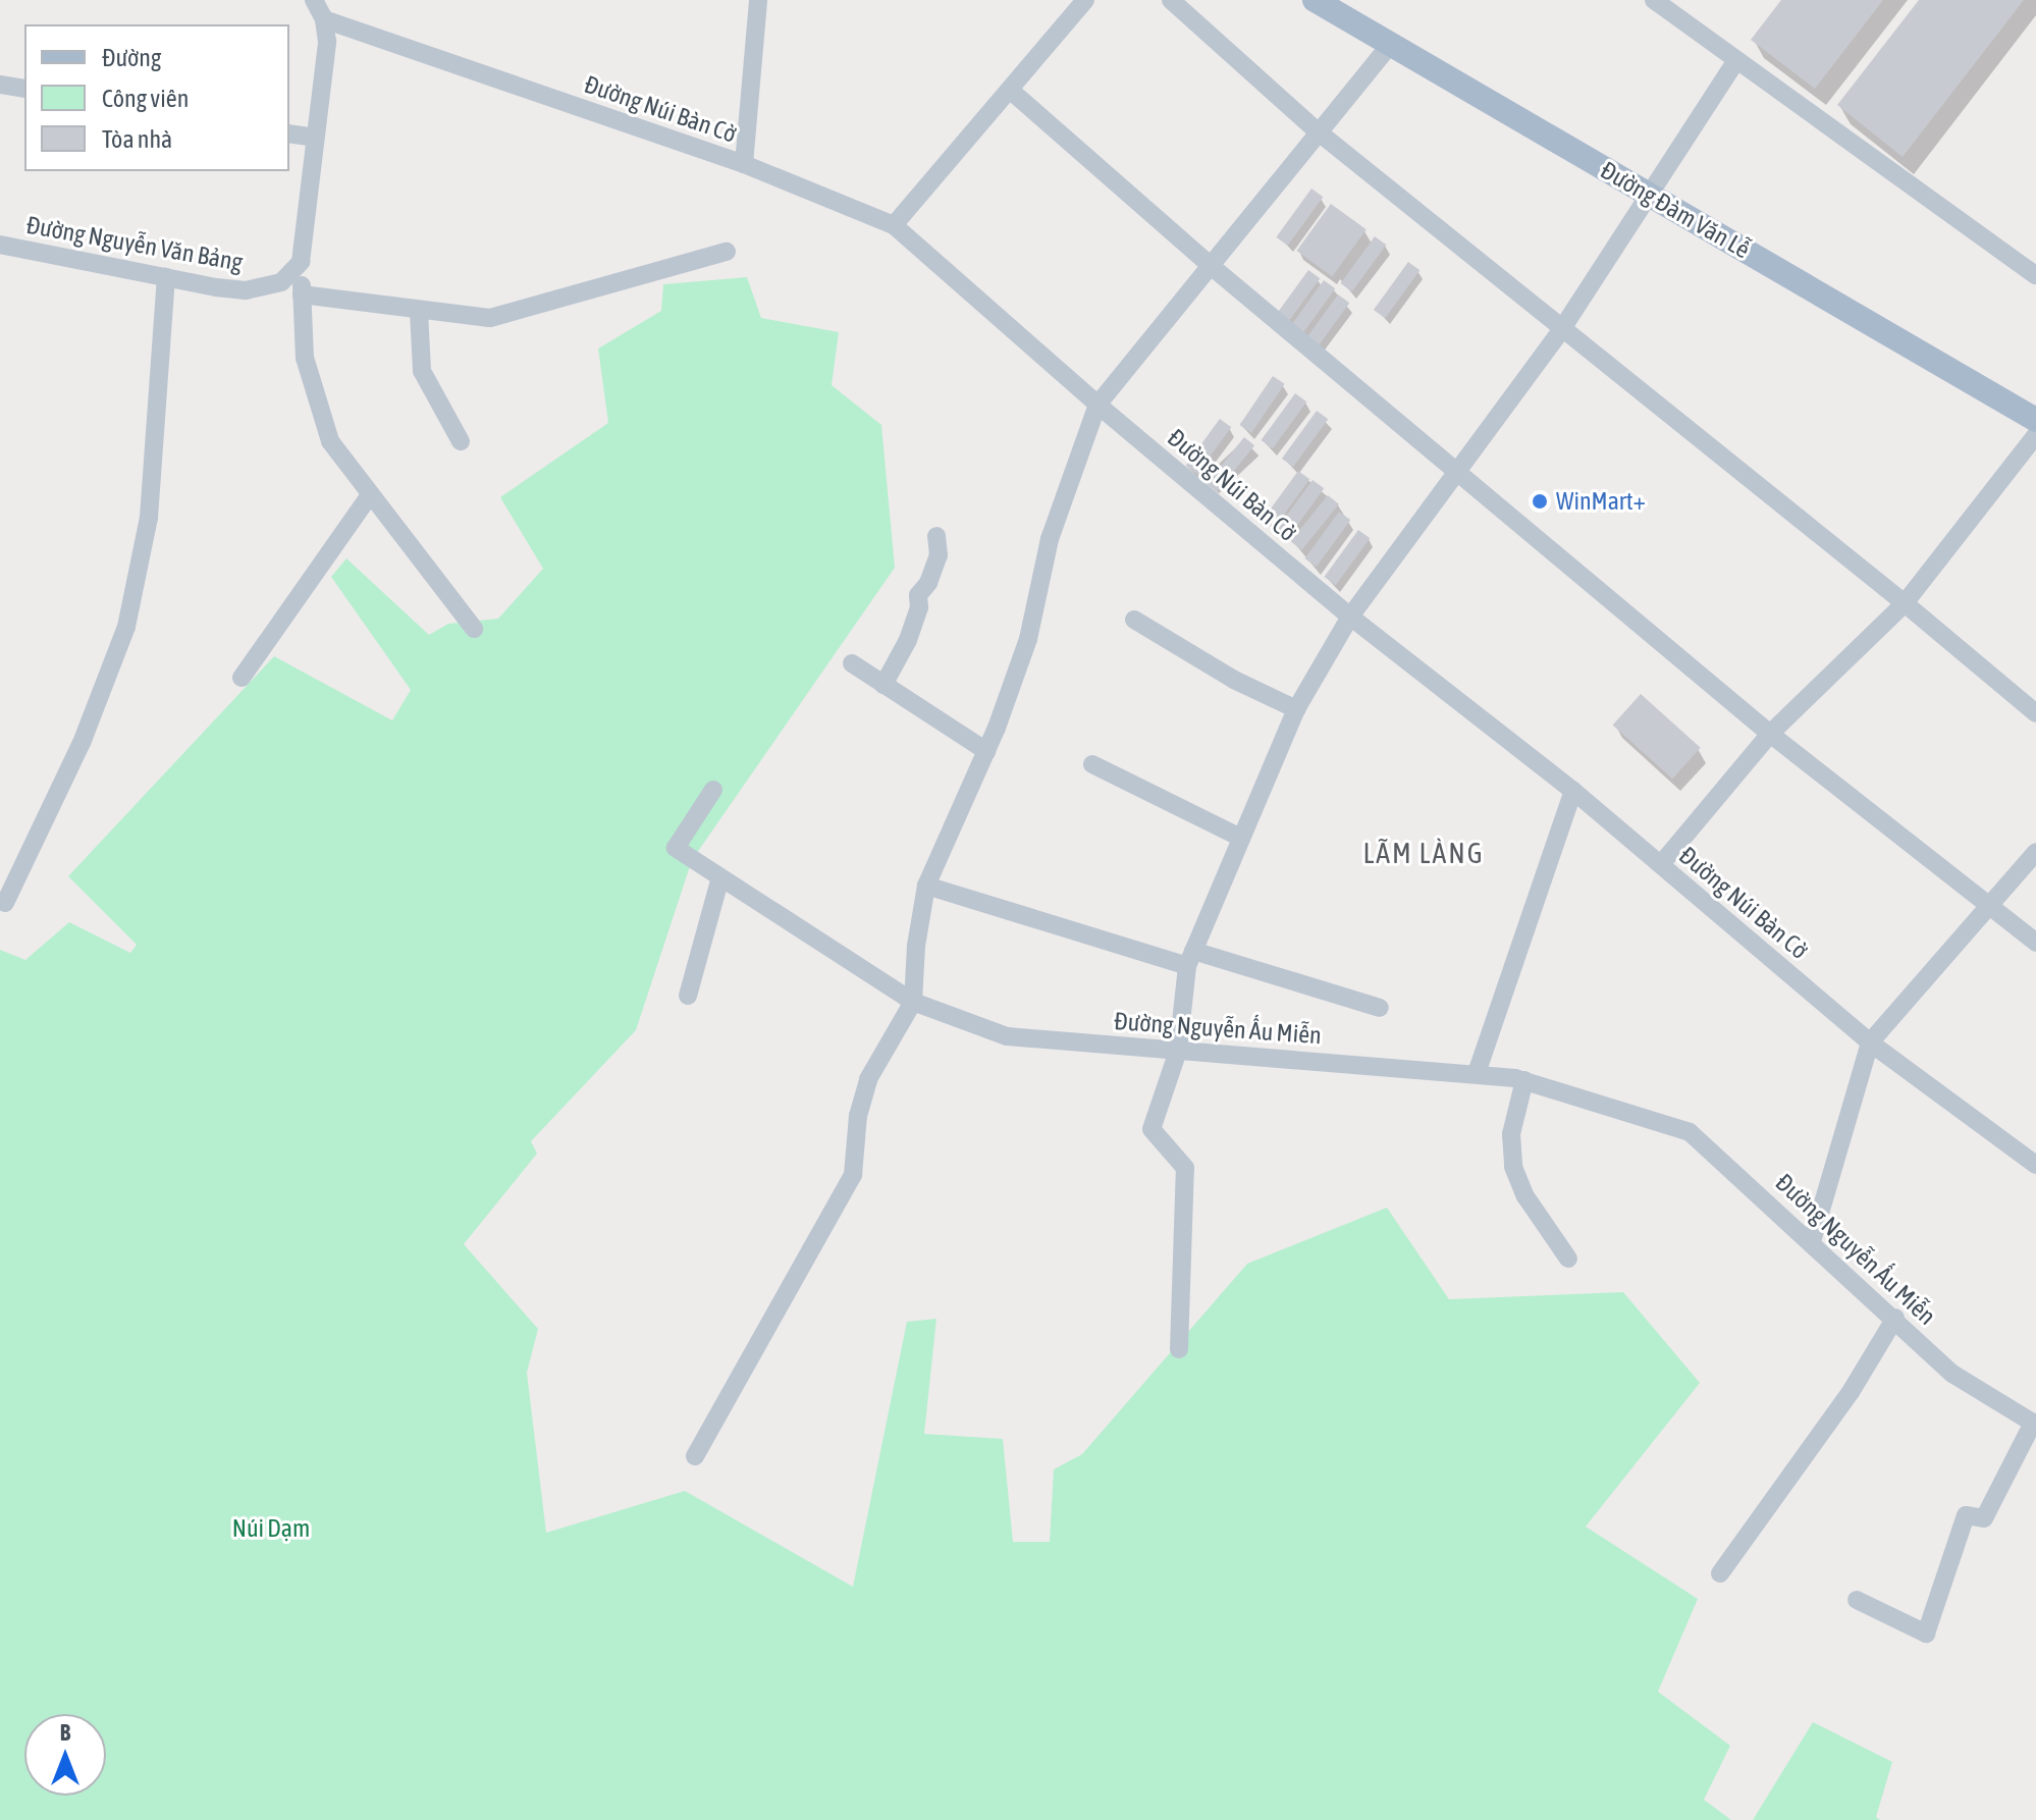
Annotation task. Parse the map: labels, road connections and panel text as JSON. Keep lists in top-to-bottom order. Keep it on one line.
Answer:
{"streets":{"main road":["Đường Đàm Văn Lễ"],"street":["Đường Núi Bàn Cờ","Đường Nguyễn Văn Bảng","Đường Nguyễn Ấu Miễn"]},"districts":["LÃM LÀNG"],"parks":["Núi Dạm"],"places":["WinMart+"],"legend":["Đường","Công viên","Tòa nhà"],"north":"top"}
